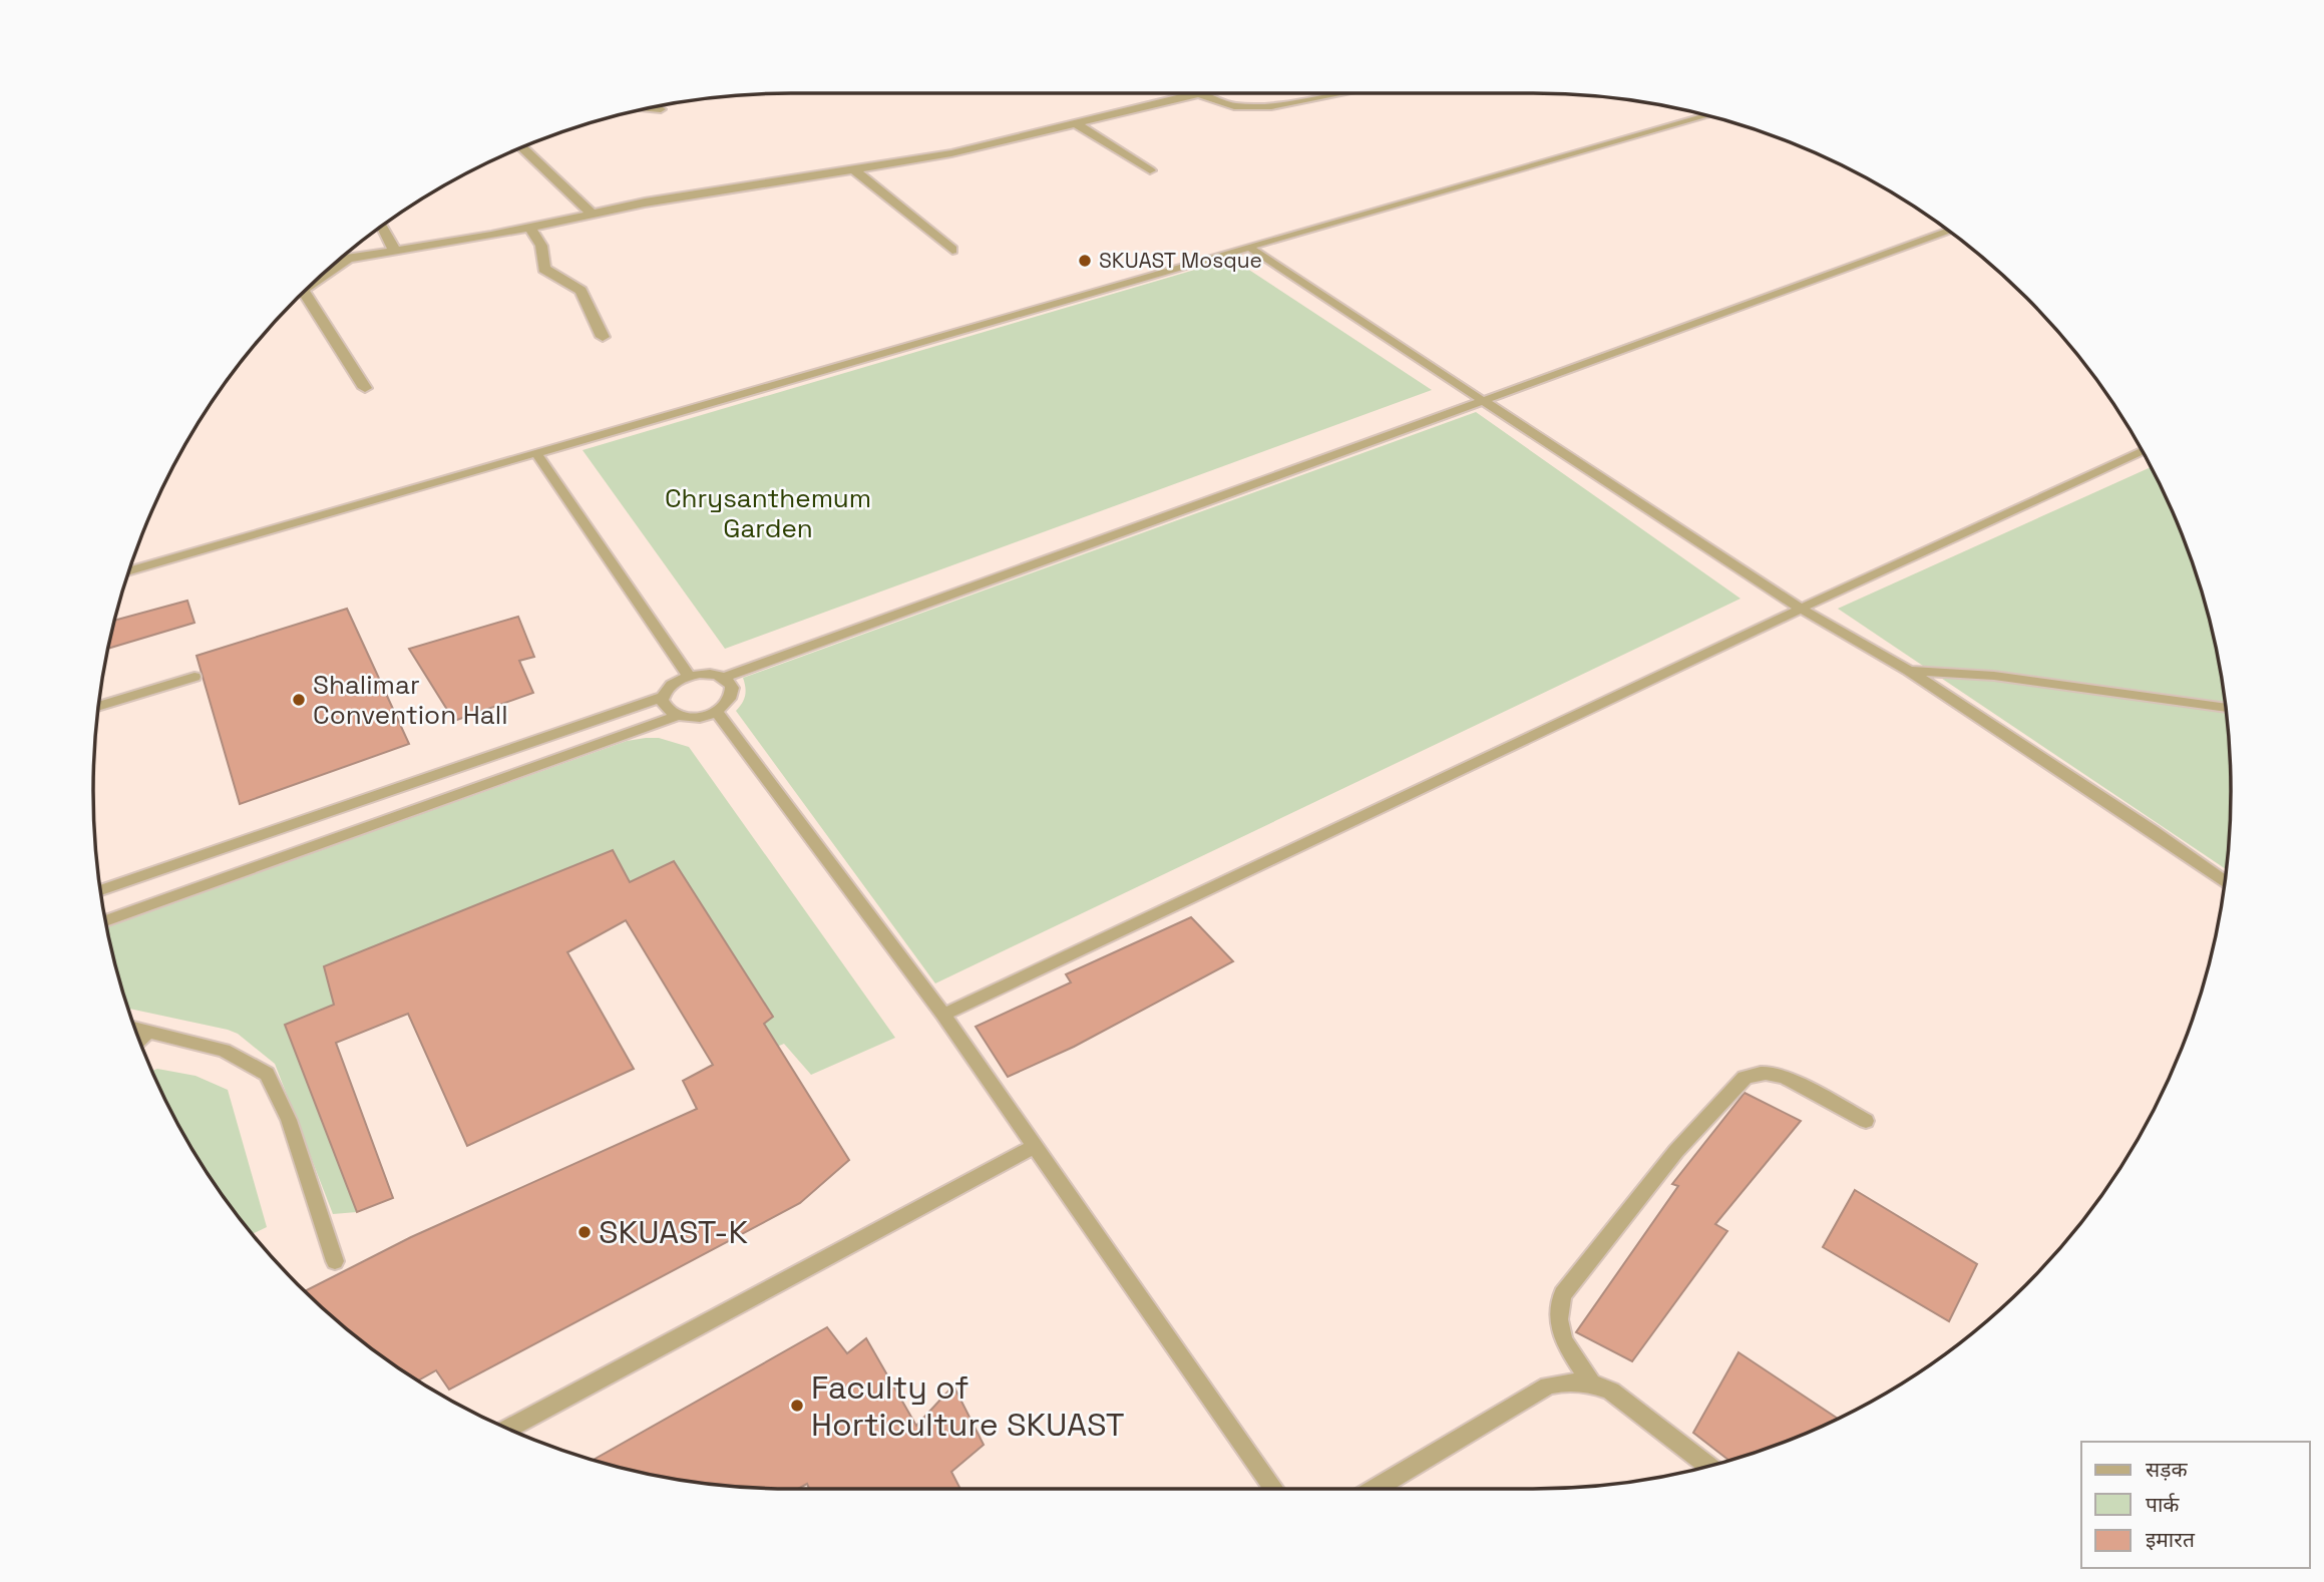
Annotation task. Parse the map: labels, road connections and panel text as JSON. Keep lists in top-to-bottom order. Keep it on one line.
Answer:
{"parks":["Chrysanthemum Garden"],"places":["SKUAST Mosque","Shalimar Convention Hall","SKUAST-K","Faculty of Horticulture SKUAST"],"legend":["सड़क","पार्क","इमारत"]}
